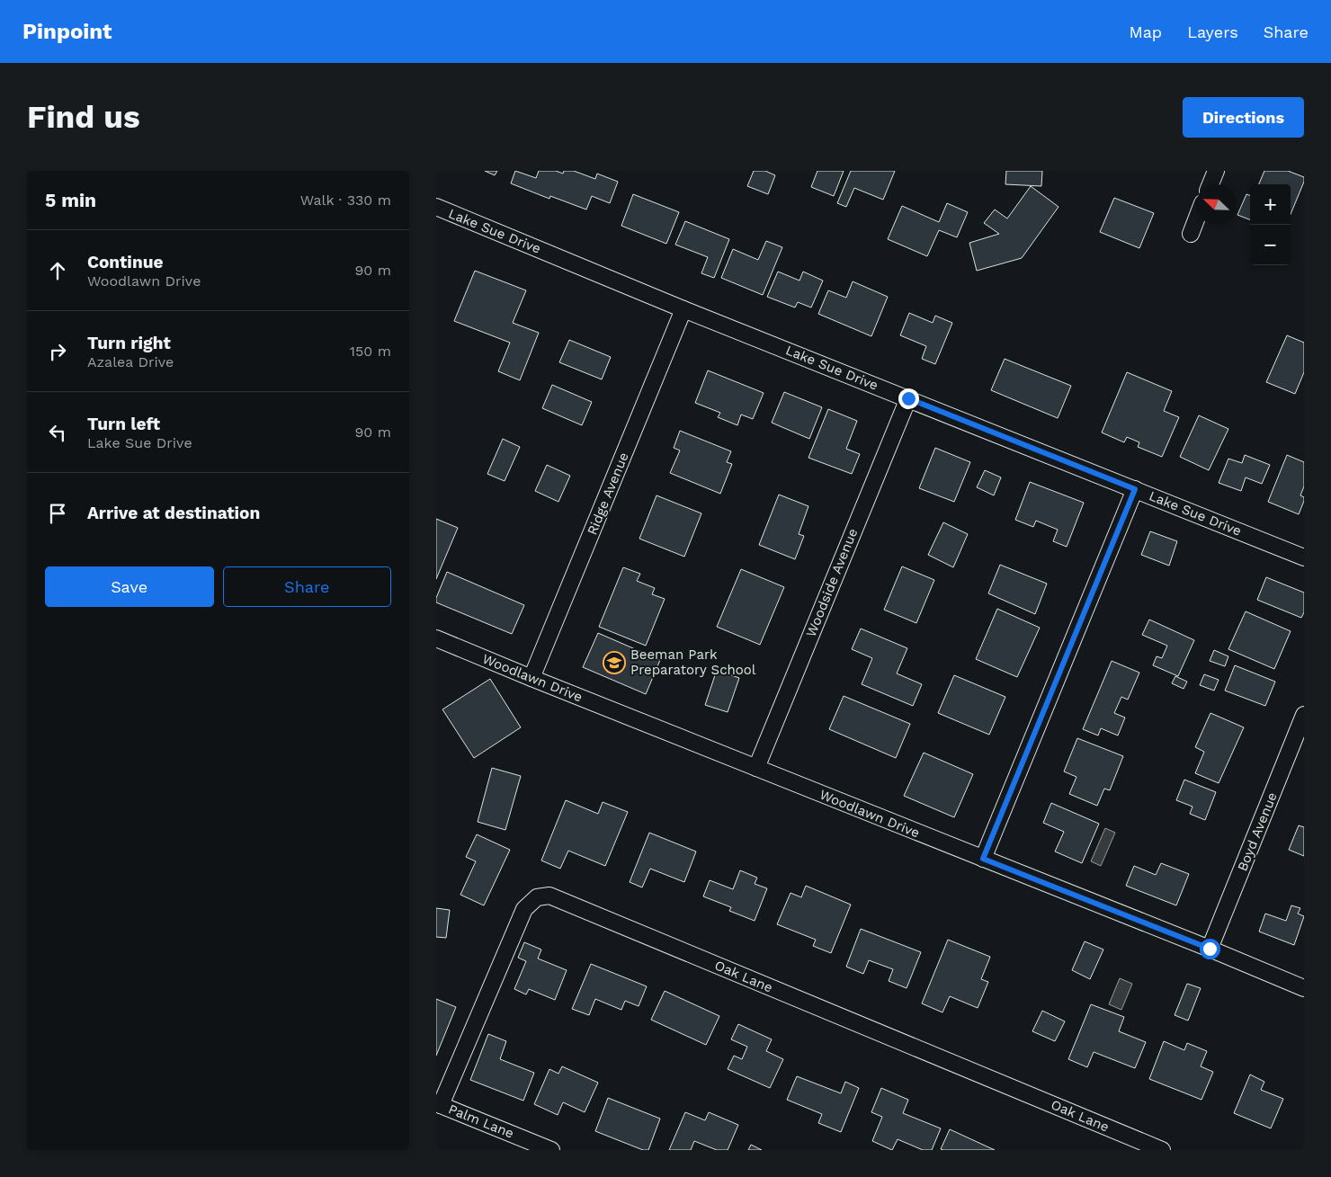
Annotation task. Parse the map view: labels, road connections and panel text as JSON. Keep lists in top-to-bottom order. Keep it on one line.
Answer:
{"streets":{"street":["Lake Sue Drive","Ridge Avenue","Woodside Avenue","Woodlawn Drive","Boyd Avenue","Oak Lane","Palm Lane"]},"crossings":[["Lake Sue Drive","Ridge Avenue"],["Lake Sue Drive","Woodside Avenue"],["Ridge Avenue","Woodlawn Drive"],["Woodside Avenue","Woodlawn Drive"],["Woodlawn Drive","Boyd Avenue"],["Oak Lane","Palm Lane"]],"places":{"school or university":["Beeman Park Preparatory School"]},"north":"top left","page":{"header":"Pinpoint","nav":["Map","Layers","Share"],"buttons":["Directions",["Save","Share"]],"title":"Find us","heading":["5 min","Walk · 330 m"],"map_buttons":["+","−"],"list":[["Continue","Woodlawn Drive","90 m"],["Turn right","Azalea Drive","150 m"],["Turn left","Lake Sue Drive","90 m"],"Arrive at destination"]}}
